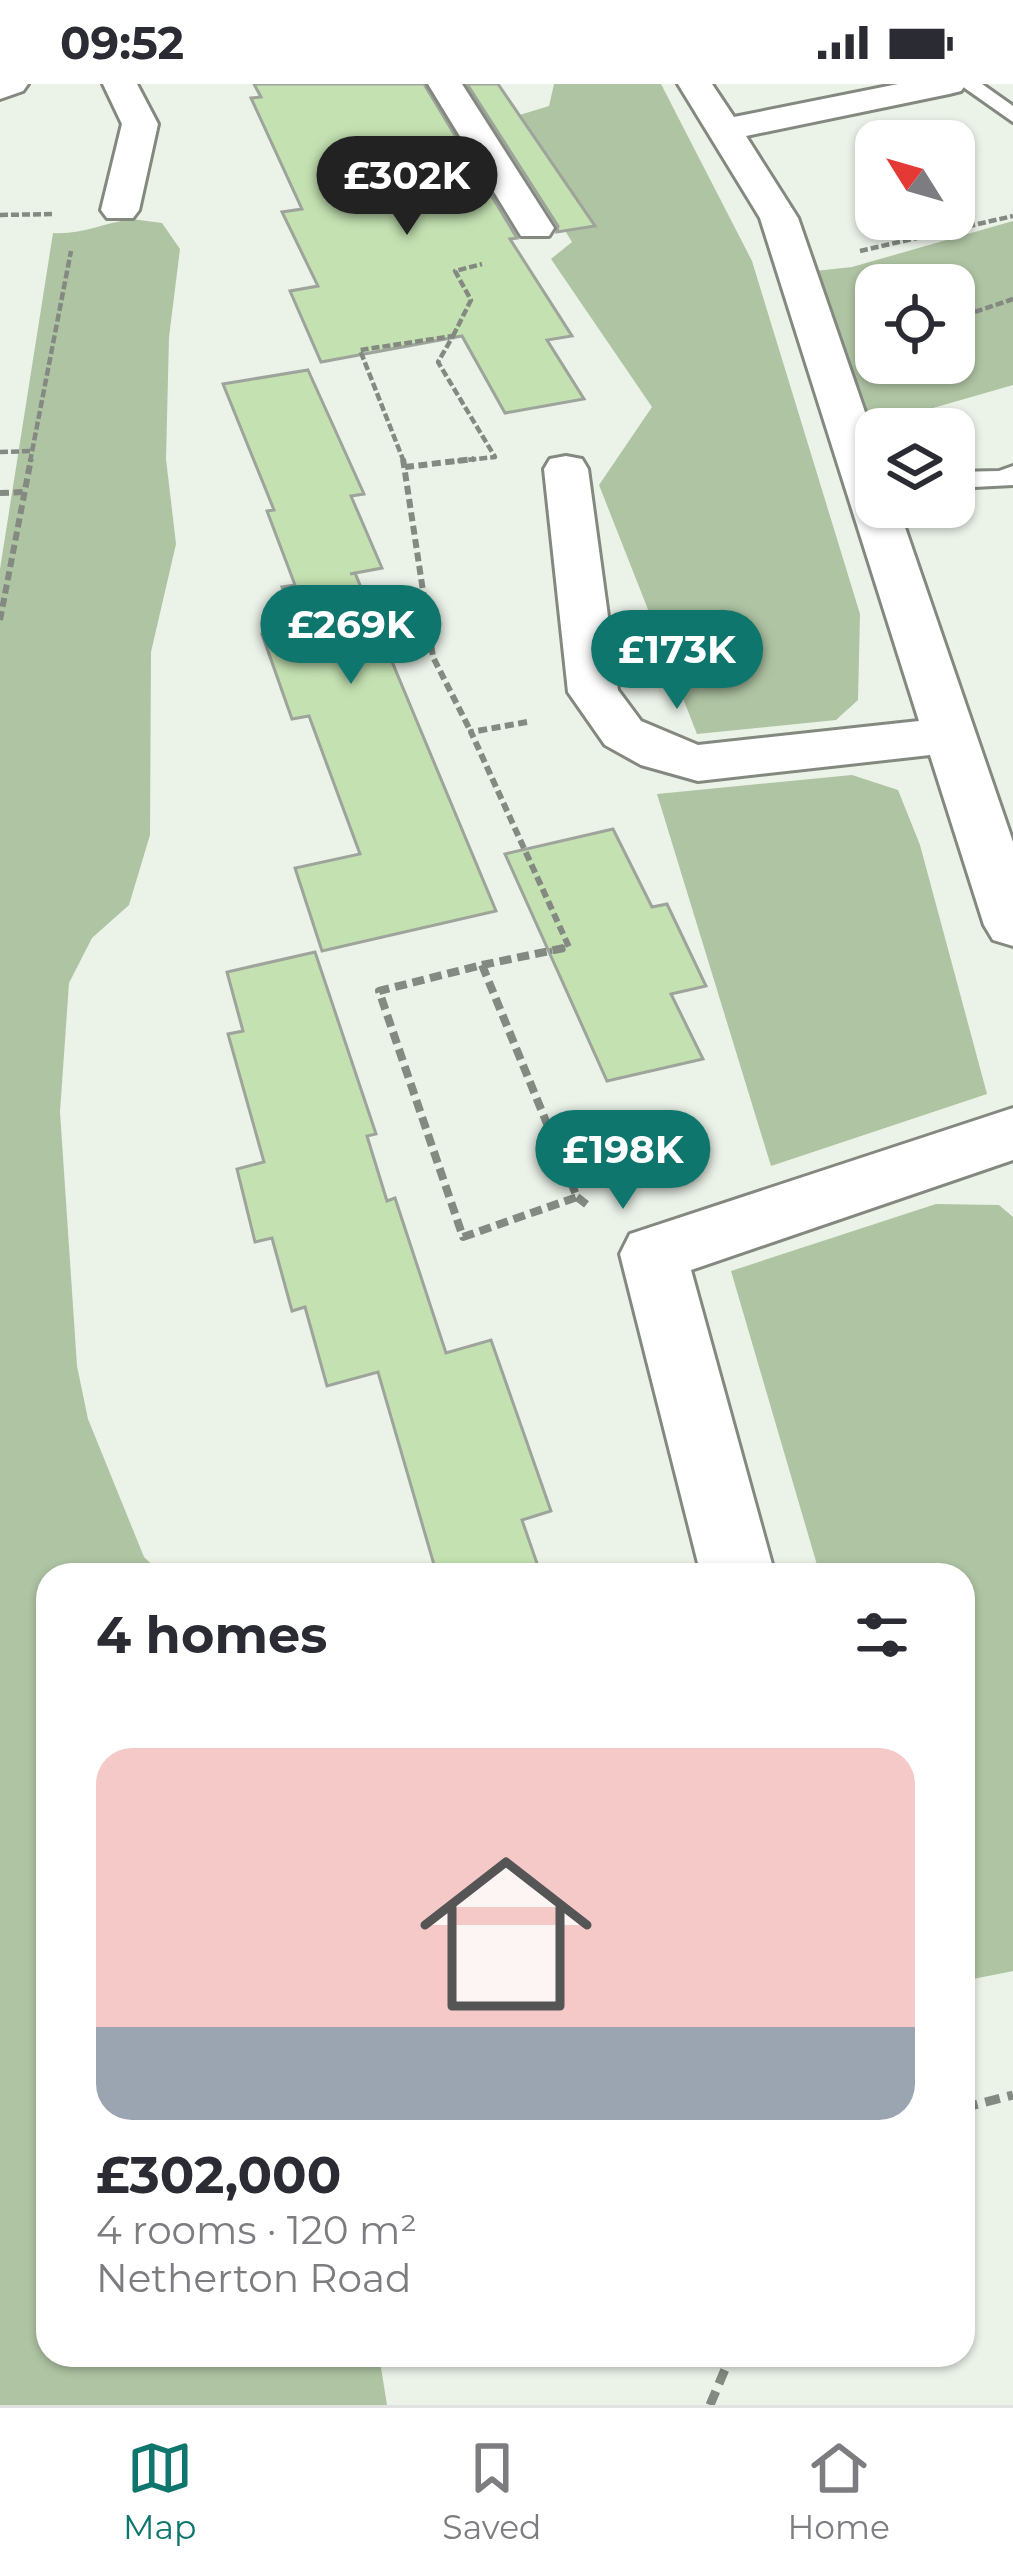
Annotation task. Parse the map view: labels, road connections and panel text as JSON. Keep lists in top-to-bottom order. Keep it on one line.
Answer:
{"north":"top left","page":{"status":"09:52","price":["£302K","£269K","£173K","£198K"],"heading":"4 homes","list":[{"name":"£302,000","note":"4 rooms · 120 m² · Netherton Road"}],"tabs":["Map","Saved","Home"]}}
